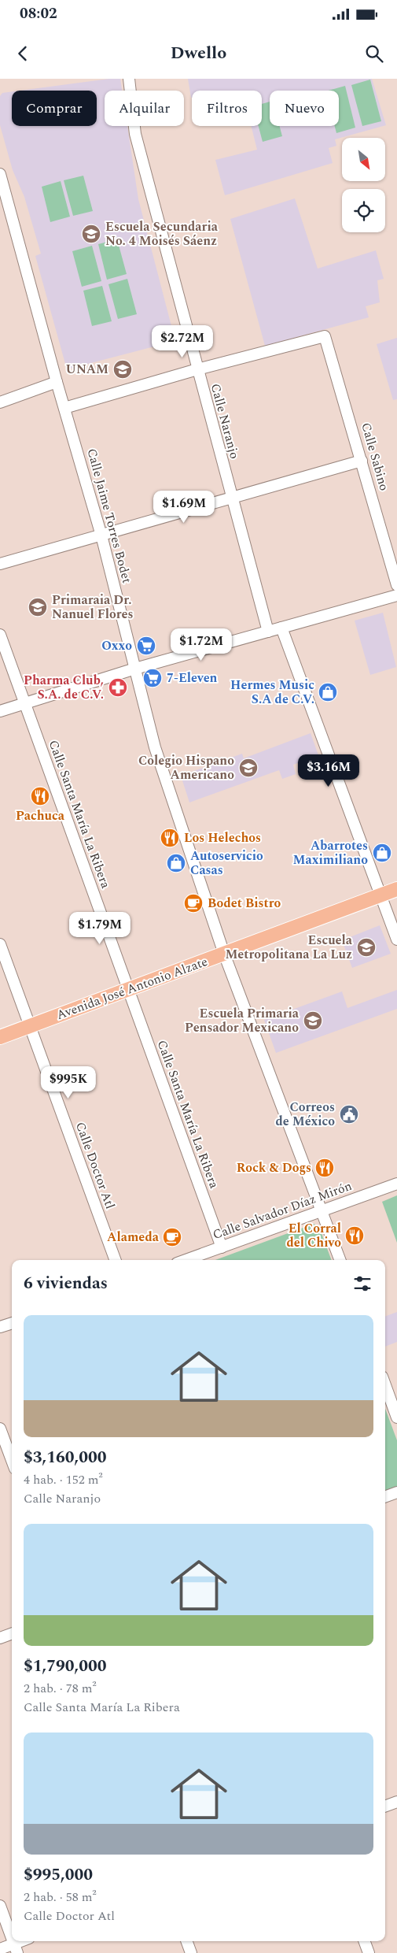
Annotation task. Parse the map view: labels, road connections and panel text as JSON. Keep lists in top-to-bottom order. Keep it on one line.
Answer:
{"streets":{"main road":["Avenida José Antonio Alzate"],"street":["Calle Naranjo","Calle Sabino","Calle Jaime Torres Bodet","Calle Santa María La Ribera","Calle Doctor Atl","Calle Salvador Díaz Mirón"]},"crossings":[["Calle Naranjo","Calle Sabino"],["Calle Jaime Torres Bodet","Avenida José Antonio Alzate"],["Calle Jaime Torres Bodet","Calle Salvador Díaz Mirón"],["Calle Santa María La Ribera","Avenida José Antonio Alzate"],["Calle Santa María La Ribera","Calle Salvador Díaz Mirón"],["Avenida José Antonio Alzate","Calle Doctor Atl"]],"places":{"school or university":["Escuela Secundaria No. 4 Moisés Sáenz","UNAM","Primaraia Dr. Nanuel Flores","Colegio Hispano Americano","Escuela Metropolitana La Luz","Escuela Primaria Pensador Mexicano"],"supermarket":["Oxxo","7-Eleven"],"pharmacy":["Pharma Club, S.A. de C.V."],"shop":["Hermes Music S.A de C.V.","Abarrotes Maximiliano","Autoservicio Casas"],"restaurant":["Pachuca","Los Helechos","Rock & Dogs","El Corral del Chivo"],"cafe":["Bodet Bistro","Alameda"],"public building":["Correos de México"]},"north":"bottom right","page":{"status":"08:02","header":"Dwello","chip":["Comprar","Alquilar","Filtros","Nuevo"],"price":["$2.72M","$1.69M","$1.72M","$3.16M","$1.79M","$995K"],"heading":"6 viviendas","list":[{"name":"$3,160,000","note":"4 hab. · 152 m² · Calle Naranjo"},{"name":"$1,790,000","note":"2 hab. · 78 m² · Calle Santa María La Ribera"},{"name":"$995,000","note":"2 hab. · 58 m² · Calle Doctor Atl"}]}}
